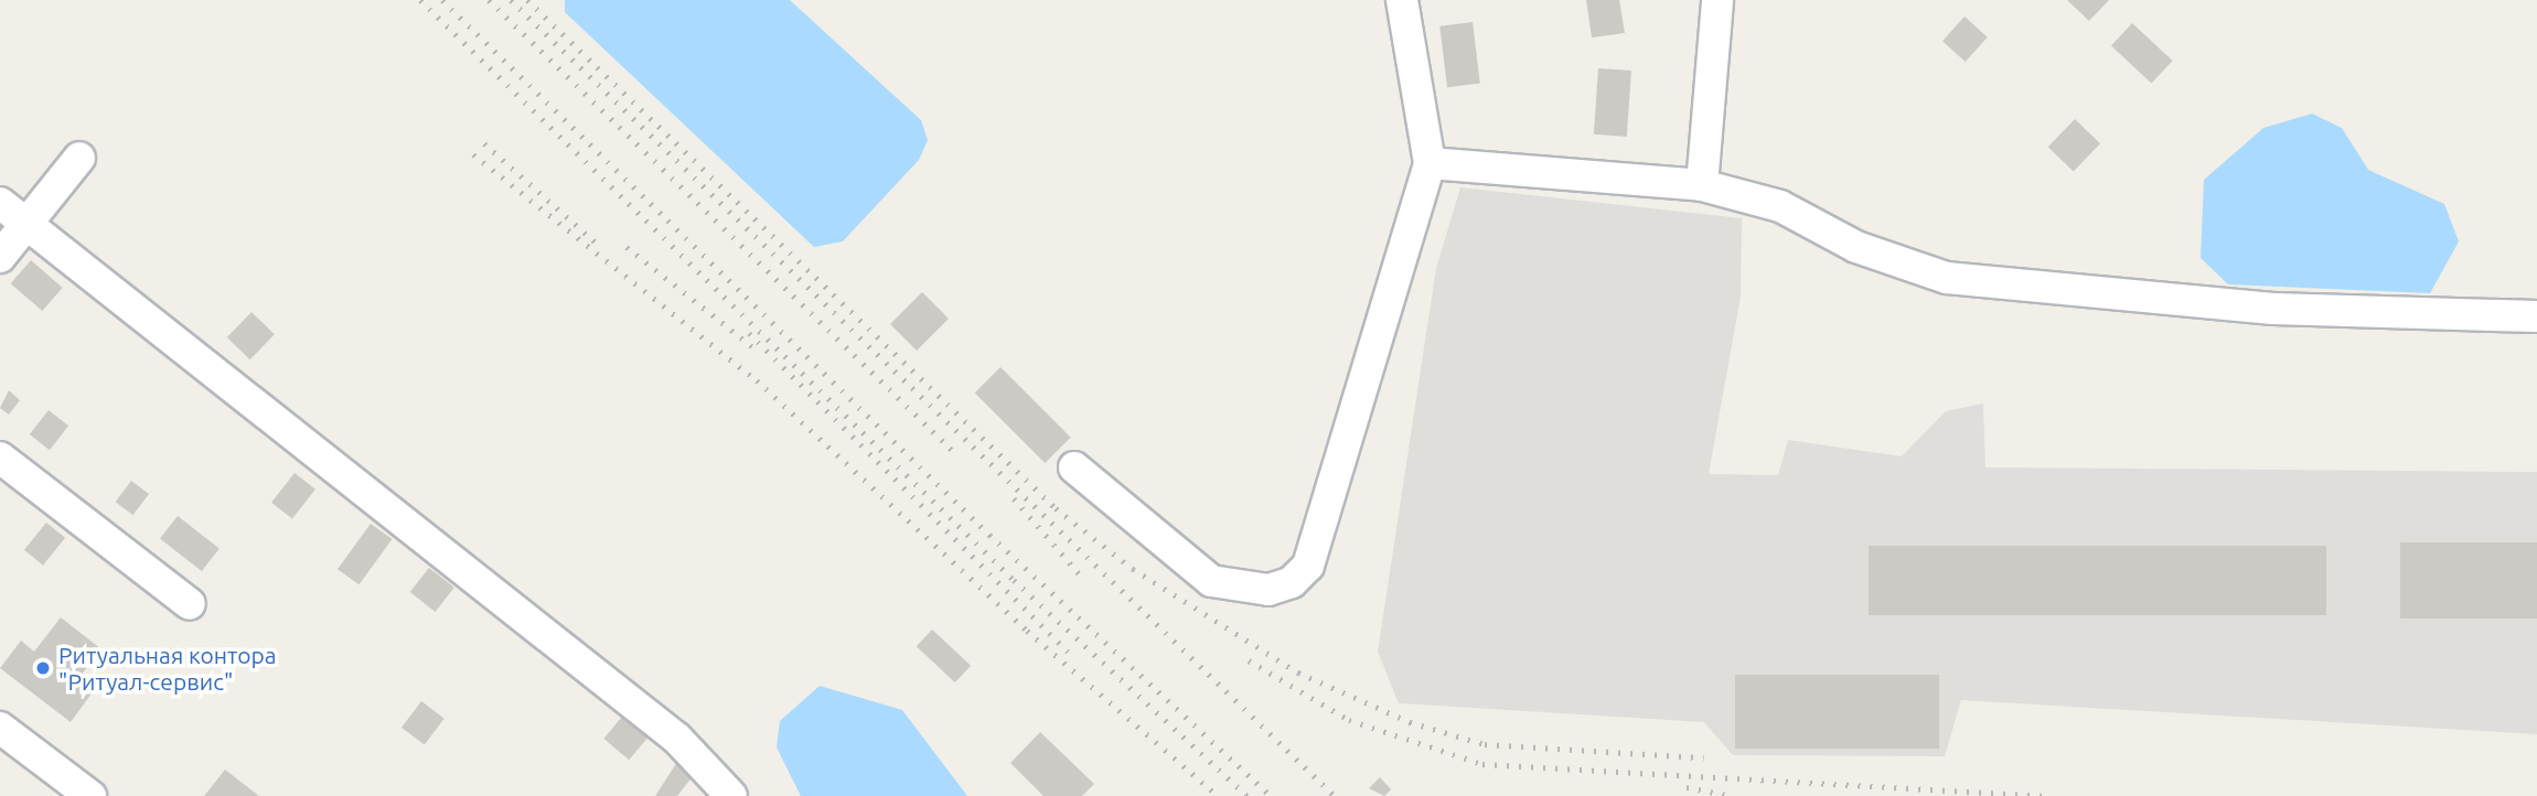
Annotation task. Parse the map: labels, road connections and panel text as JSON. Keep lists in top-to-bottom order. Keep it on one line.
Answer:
{"places":["Ритуальная контора \"Ритуал-сервис\""]}
